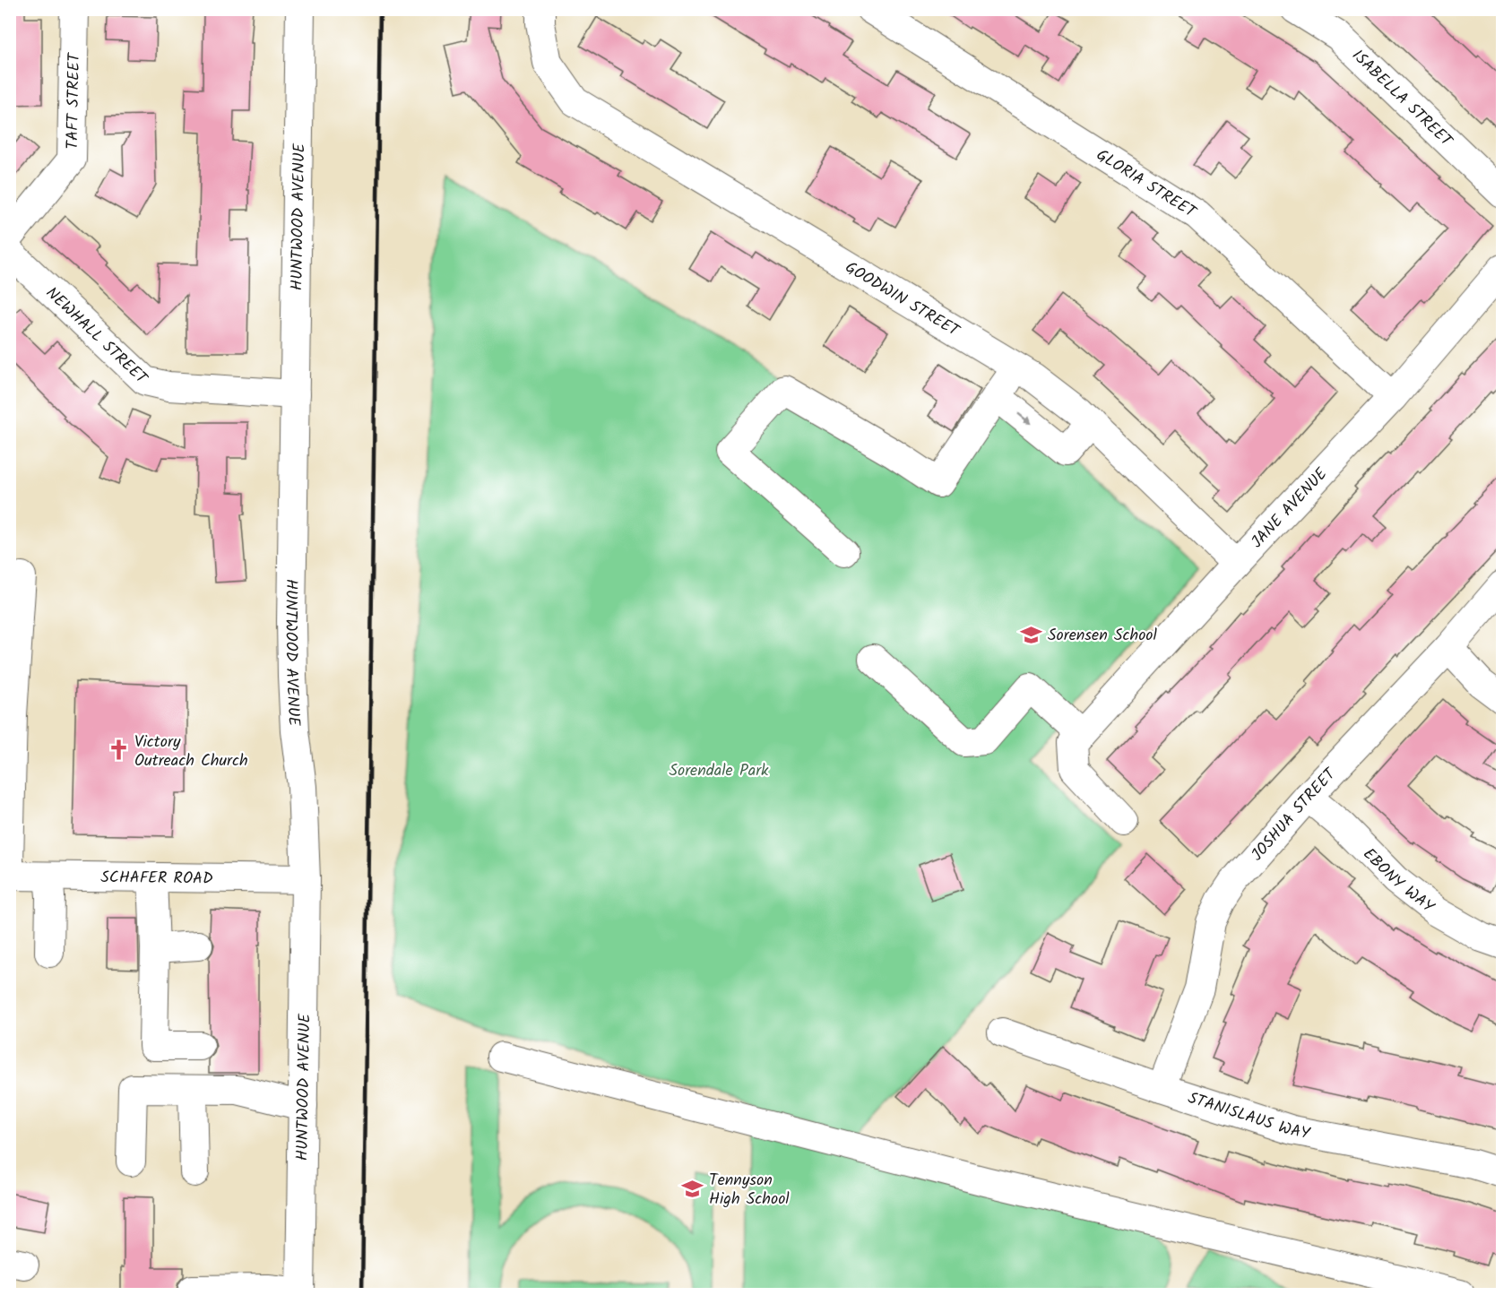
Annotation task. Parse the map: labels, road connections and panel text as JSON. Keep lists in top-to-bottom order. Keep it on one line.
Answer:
{"streets":{"street":["ISABELLA STREET","TAFT STREET","GLORIA STREET","HUNTWOOD AVENUE","GOODWIN STREET","NEWHALL STREET","JANE AVENUE","JOSHUA STREET","SCHAFER ROAD","EBONY WAY","STANISLAUS WAY"]},"crossings":[["GLORIA STREET","JANE AVENUE"],["HUNTWOOD AVENUE","NEWHALL STREET"],["HUNTWOOD AVENUE","SCHAFER ROAD"],["GOODWIN STREET","JANE AVENUE"],["JOSHUA STREET","EBONY WAY"],["JOSHUA STREET","STANISLAUS WAY"]],"parks":["Sorendale Park"],"places":{"school or university":["Sorensen School","Tennyson High School"],"church":["Victory Outreach Church"]}}
